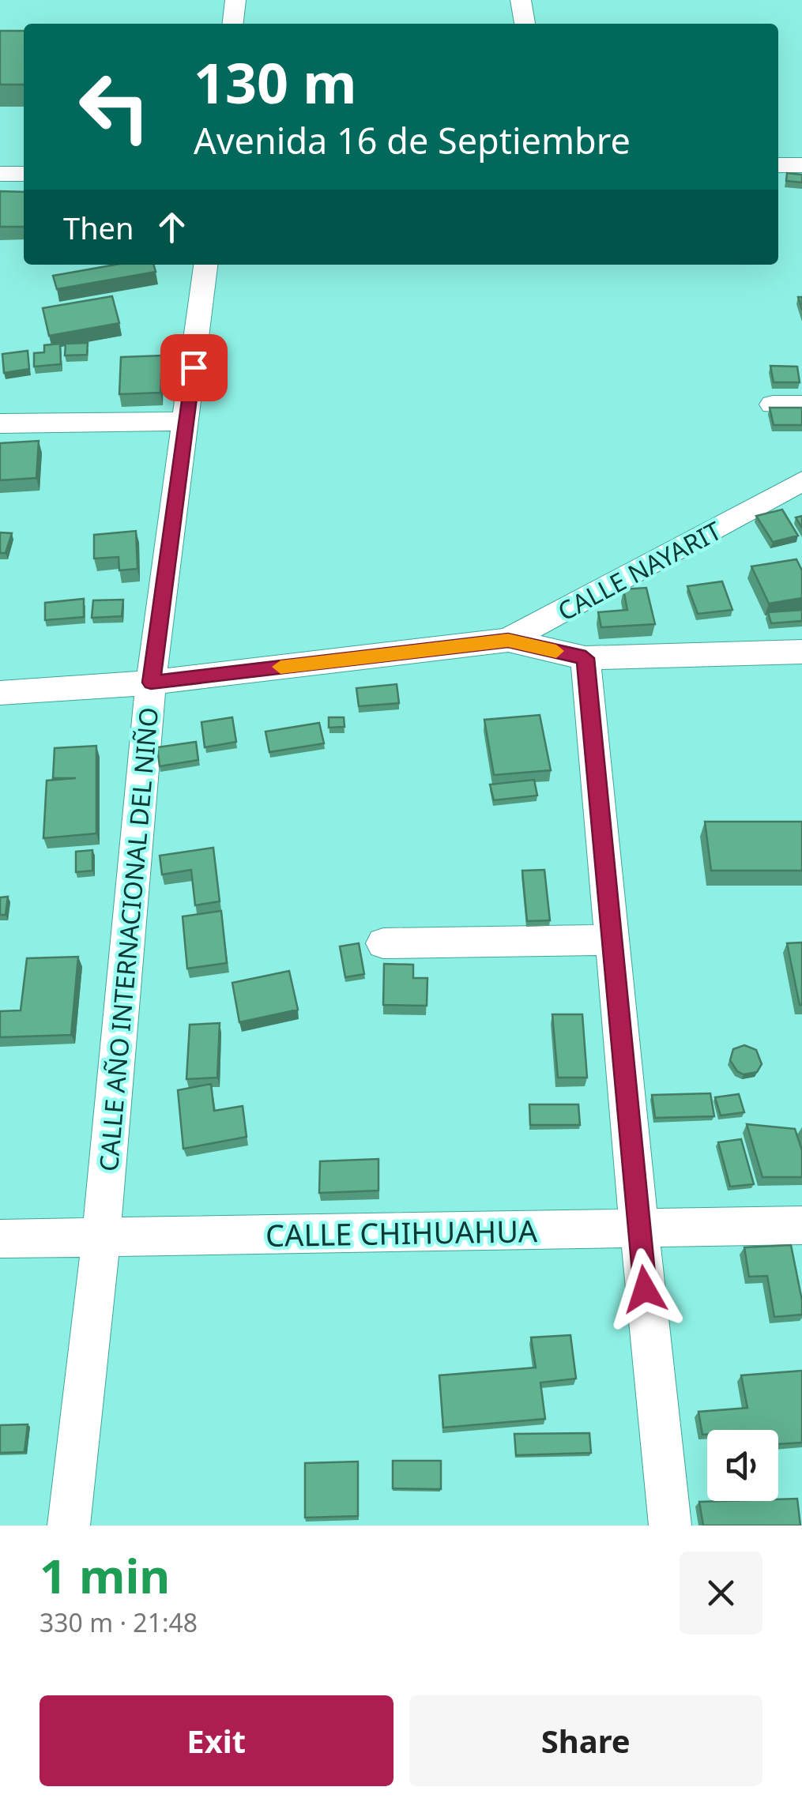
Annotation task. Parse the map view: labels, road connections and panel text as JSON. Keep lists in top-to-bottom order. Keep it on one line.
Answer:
{"streets":{"street":["CALLE NAYARIT","CALLE AÑO INTERNACIONAL DEL NIÑO","CALLE CHIHUAHUA"]},"crossings":[["CALLE NAYARIT","CALLE AÑO INTERNACIONAL DEL NIÑO"],["CALLE AÑO INTERNACIONAL DEL NIÑO","CALLE CHIHUAHUA"]],"page":{"turn":["130 m","Avenida 16 de Septiembre"],"then":"Then","heading":["1 min","330 m · 21:48"],"buttons":["Exit","Share"]}}
